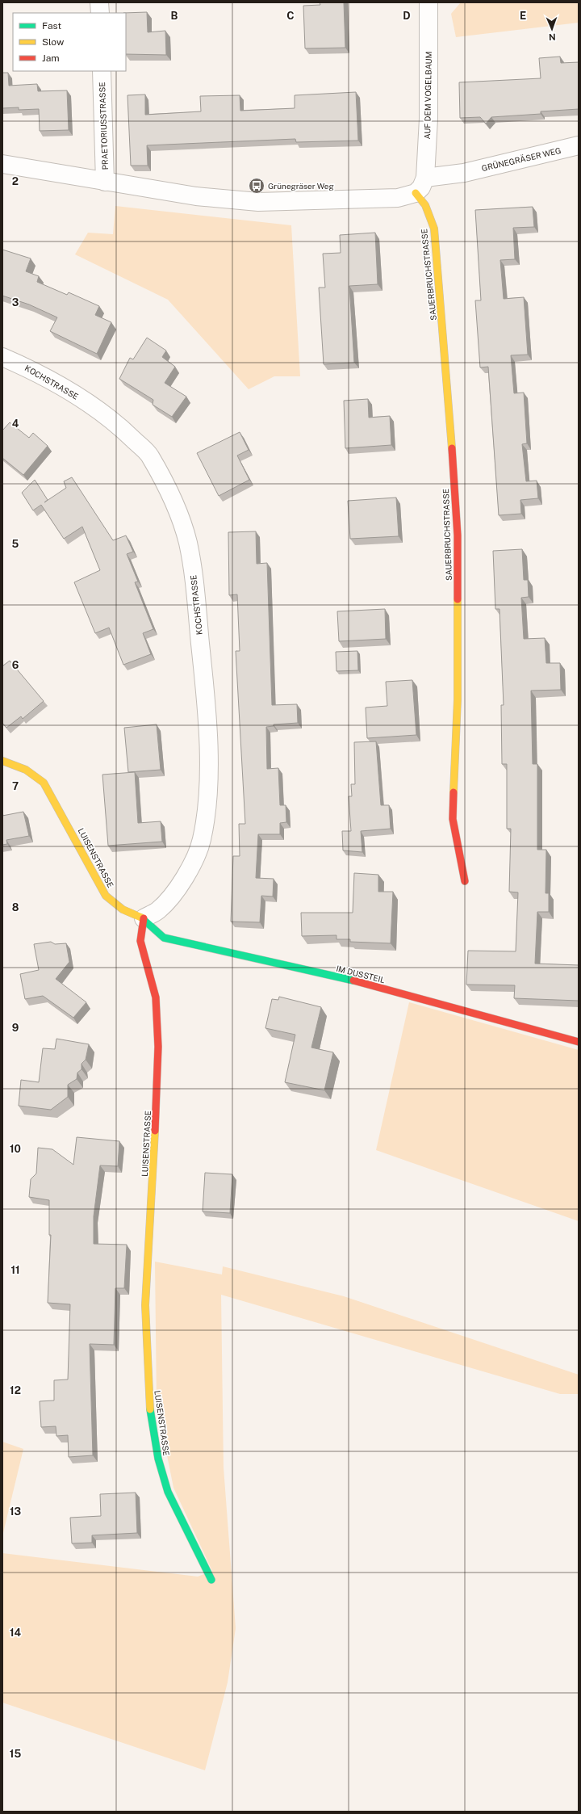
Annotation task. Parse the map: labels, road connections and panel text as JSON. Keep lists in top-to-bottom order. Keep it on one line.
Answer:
{"streets":{"street":["AUF DEM VOGELBAUM","PRAETORIUSSTRASSE","GRÜNEGRÄSER WEG","SAUERBRUCHSTRASSE","KOCHSTRASSE","LUISENSTRASSE","IM DUSSTEIL"]},"crossings":[["AUF DEM VOGELBAUM","GRÜNEGRÄSER WEG"],["AUF DEM VOGELBAUM","SAUERBRUCHSTRASSE"],["PRAETORIUSSTRASSE","GRÜNEGRÄSER WEG"],["GRÜNEGRÄSER WEG","SAUERBRUCHSTRASSE"],["KOCHSTRASSE","LUISENSTRASSE"],["KOCHSTRASSE","IM DUSSTEIL"],["LUISENSTRASSE","IM DUSSTEIL"]],"places":{"bus stop":["Grünegräser Weg"]},"legend":["Fast","Slow","Jam"],"north":"bottom","grid":{"columns":["B","C","D","E"],"rows":["2","3","4","5","6","7","8","9","10","11","12","13","14","15"]}}
